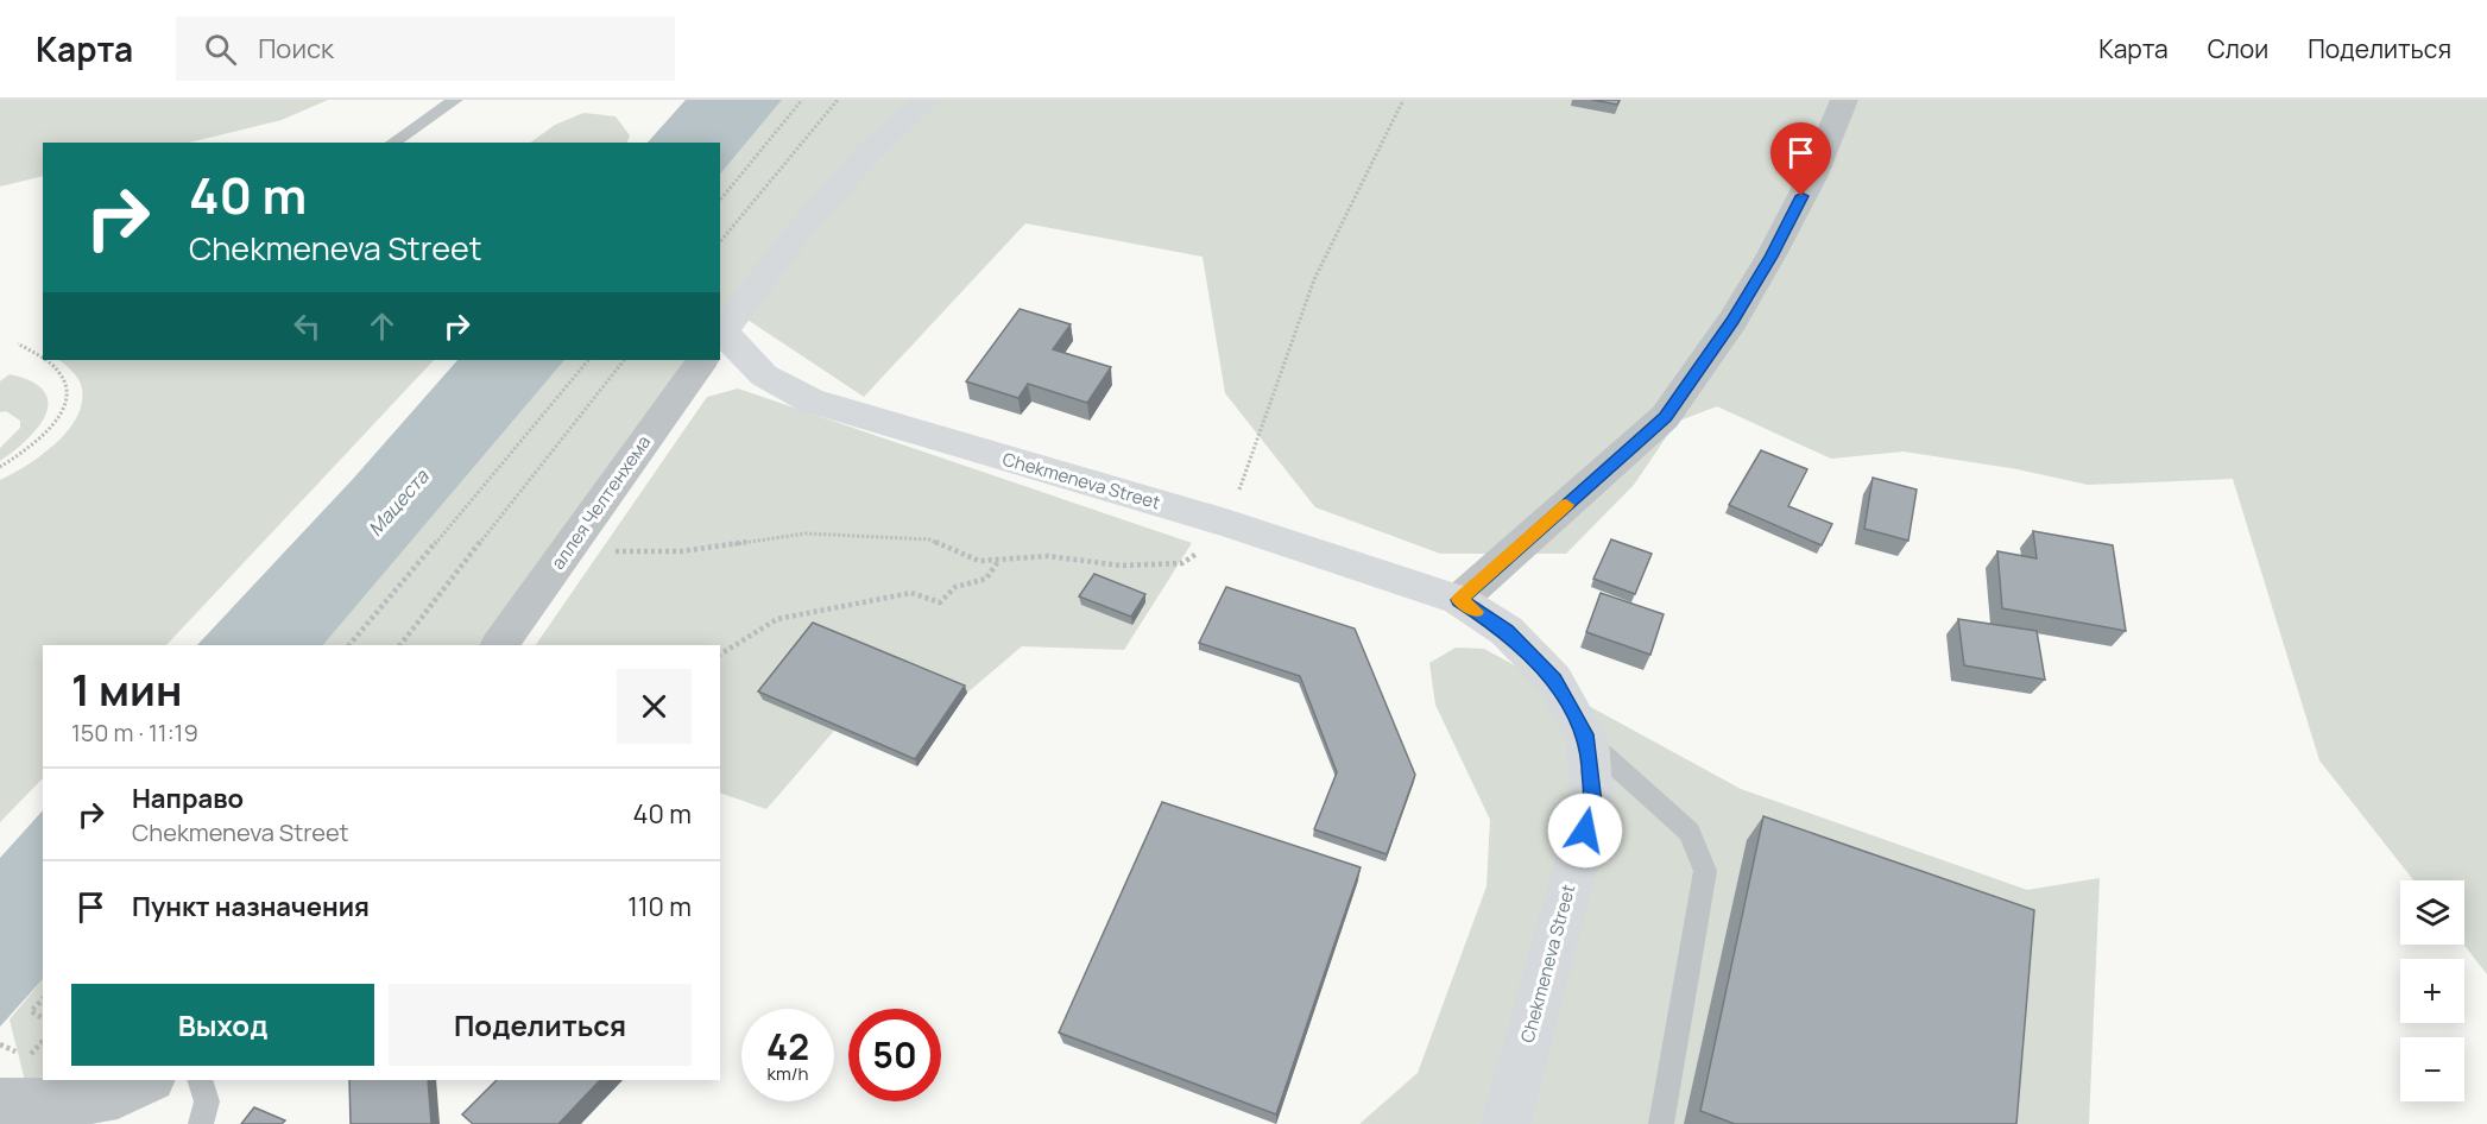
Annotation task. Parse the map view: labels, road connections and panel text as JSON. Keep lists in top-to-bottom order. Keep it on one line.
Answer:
{"streets":{"main road":["Chekmeneva Street","аллея Челтенхема"]},"water":["Мацеста"],"page":{"header":"Карта","search":"Поиск","nav":["Карта","Слои","Поделиться"],"turn":["40 m","Chekmeneva Street"],"heading":["1 мин","150 m · 11:19"],"list":[{"name":"Направо","note":"Chekmeneva Street","value":"40 m"},{"name":"Пункт назначения","value":"110 m"}],"map_buttons":["+","−"],"buttons":["Выход","Поделиться"],"speed":"42 km/h","limit":"50"}}
